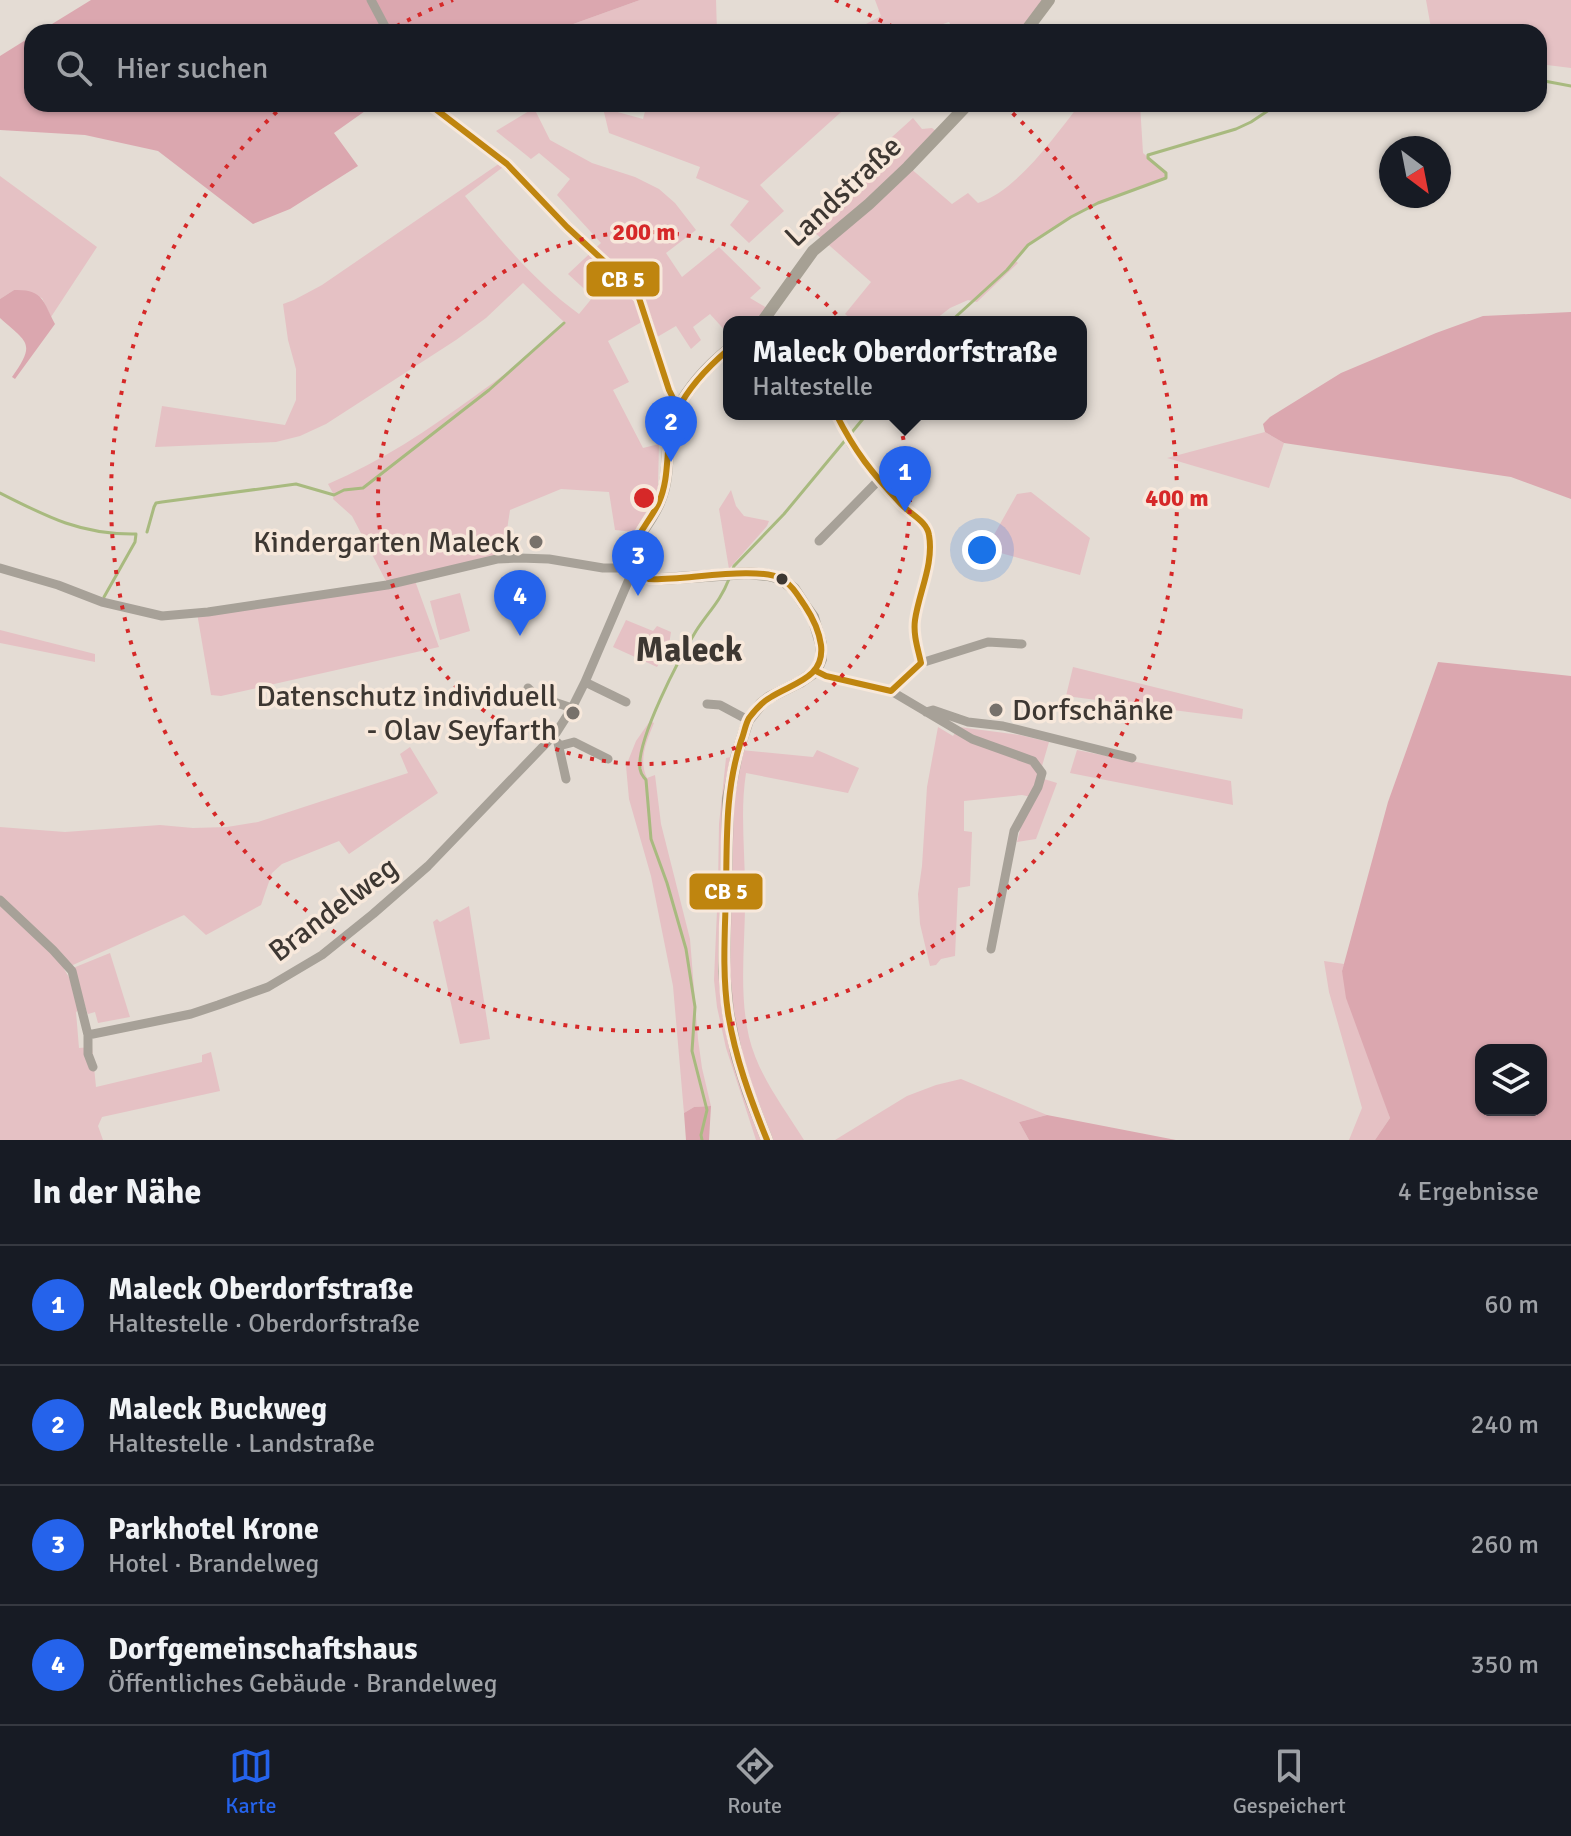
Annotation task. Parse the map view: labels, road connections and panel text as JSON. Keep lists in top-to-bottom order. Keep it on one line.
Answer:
{"streets":{"street":["Landstraße","Brandelweg"]},"districts":["Maleck"],"places":["Kindergarten Maleck","Dorfschänke","Datenschutz individuell - Olav Seyfarth"],"north":"bottom right","page":{"search":"Hier suchen","popup":["Maleck Oberdorfstraße","Haltestelle"],"pins":["2","1","3","4"],"heading":["In der Nähe","4 Ergebnisse"],"list":[{"mark":"1","name":"Maleck Oberdorfstraße","note":"Haltestelle · Oberdorfstraße","value":"60 m"},{"mark":"2","name":"Maleck Buckweg","note":"Haltestelle · Landstraße","value":"240 m"},{"mark":"3","name":"Parkhotel Krone","note":"Hotel · Brandelweg","value":"260 m"},{"mark":"4","name":"Dorfgemeinschaftshaus","note":"Öffentliches Gebäude · Brandelweg","value":"350 m"}],"nav":["Karte","Route","Gespeichert"]},"rings":["200 m","400 m"]}
